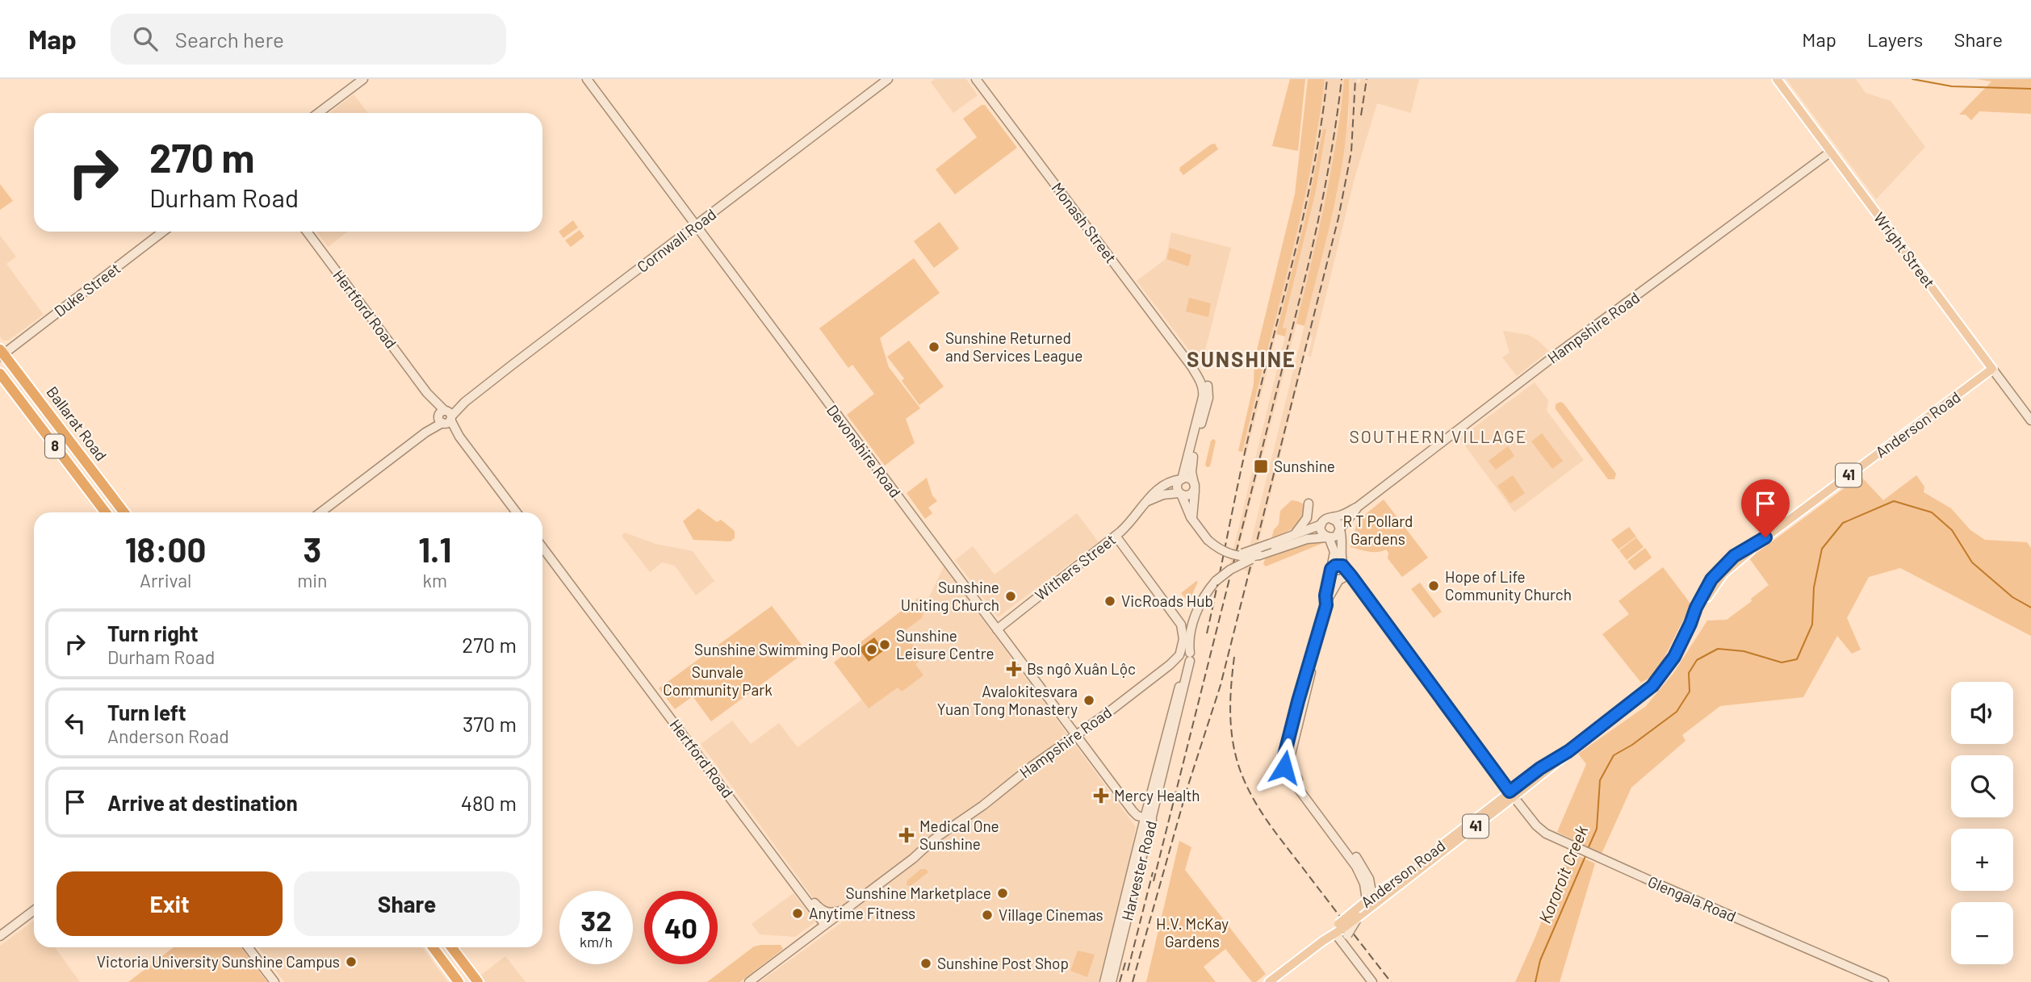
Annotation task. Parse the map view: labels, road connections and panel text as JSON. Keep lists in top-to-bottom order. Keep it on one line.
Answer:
{"streets":{"highway":["Ballarat Road","8"],"main road":["Wright Street","Anderson Road","41"],"street":["Monash Street","Cornwall Road","Duke Street","Hertford Road","Hampshire Road","Devonshire Road","Withers Street","Harvester Road","Glengala Road"]},"crossings":[["Cornwall Road","Hertford Road"],["Cornwall Road","Devonshire Road"],["Wright Street","Hampshire Road"],["Wright Street","Anderson Road"],["Duke Street","Ballarat Road"],["Hertford Road","Hampshire Road"],["Hampshire Road","Devonshire Road"],["Hampshire Road","Harvester Road"],["Anderson Road","Glengala Road"],["Devonshire Road","Withers Street"],["Devonshire Road","Harvester Road"]],"districts":["SUNSHINE","SOUTHERN VILLAGE"],"water":["Kororoit Creek"],"parks":["R T Pollard Gardens","Sunvale Community Park","H.V. McKay Gardens"],"places":{"other":["Sunshine Returned and Services League","Hope of Life Community Church","Sunshine Uniting Church","VicRoads Hub","Sunshine Leisure Centre","Sunshine Swimming Pool","Avalokitesvara Yuan Tong Monastery","Sunshine Marketplace","Anytime Fitness","Village Cinemas","Victoria University Sunshine Campus","Sunshine Post Shop"],"transit":["Sunshine"],"health":["Bs ngô Xuân Lộc","Mercy Health","Medical One Sunshine"]},"page":{"header":"Map","search":"Search here","nav":["Map","Layers","Share"],"turn":["270 m","Durham Road"],"eta":["18:00","Arrival","3","min","1.1","km"],"list":[{"name":"Turn right","note":"Durham Road","value":"270 m"},{"name":"Turn left","note":"Anderson Road","value":"370 m"},{"name":"Arrive at destination","value":"480 m"}],"map_buttons":["+","−"],"buttons":["Exit","Share"],"speed":"32 km/h","limit":"40"}}
